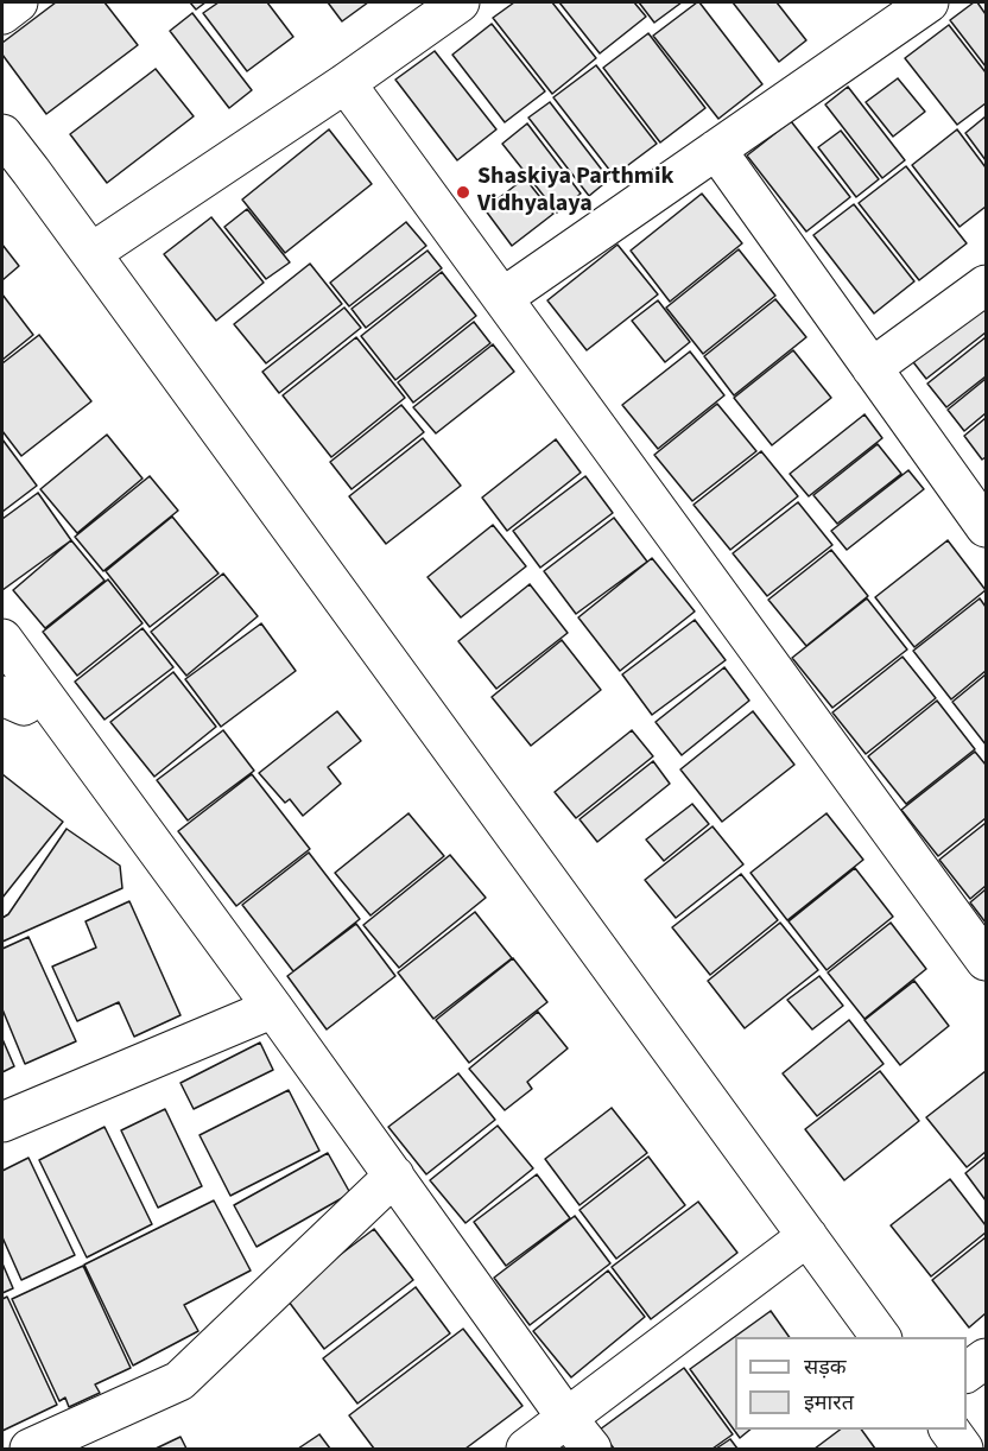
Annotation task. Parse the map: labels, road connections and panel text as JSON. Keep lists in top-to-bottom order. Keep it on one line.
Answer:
{"places":["Shaskiya Parthmik Vidhyalaya"],"legend":["सड़क","इमारत"]}
